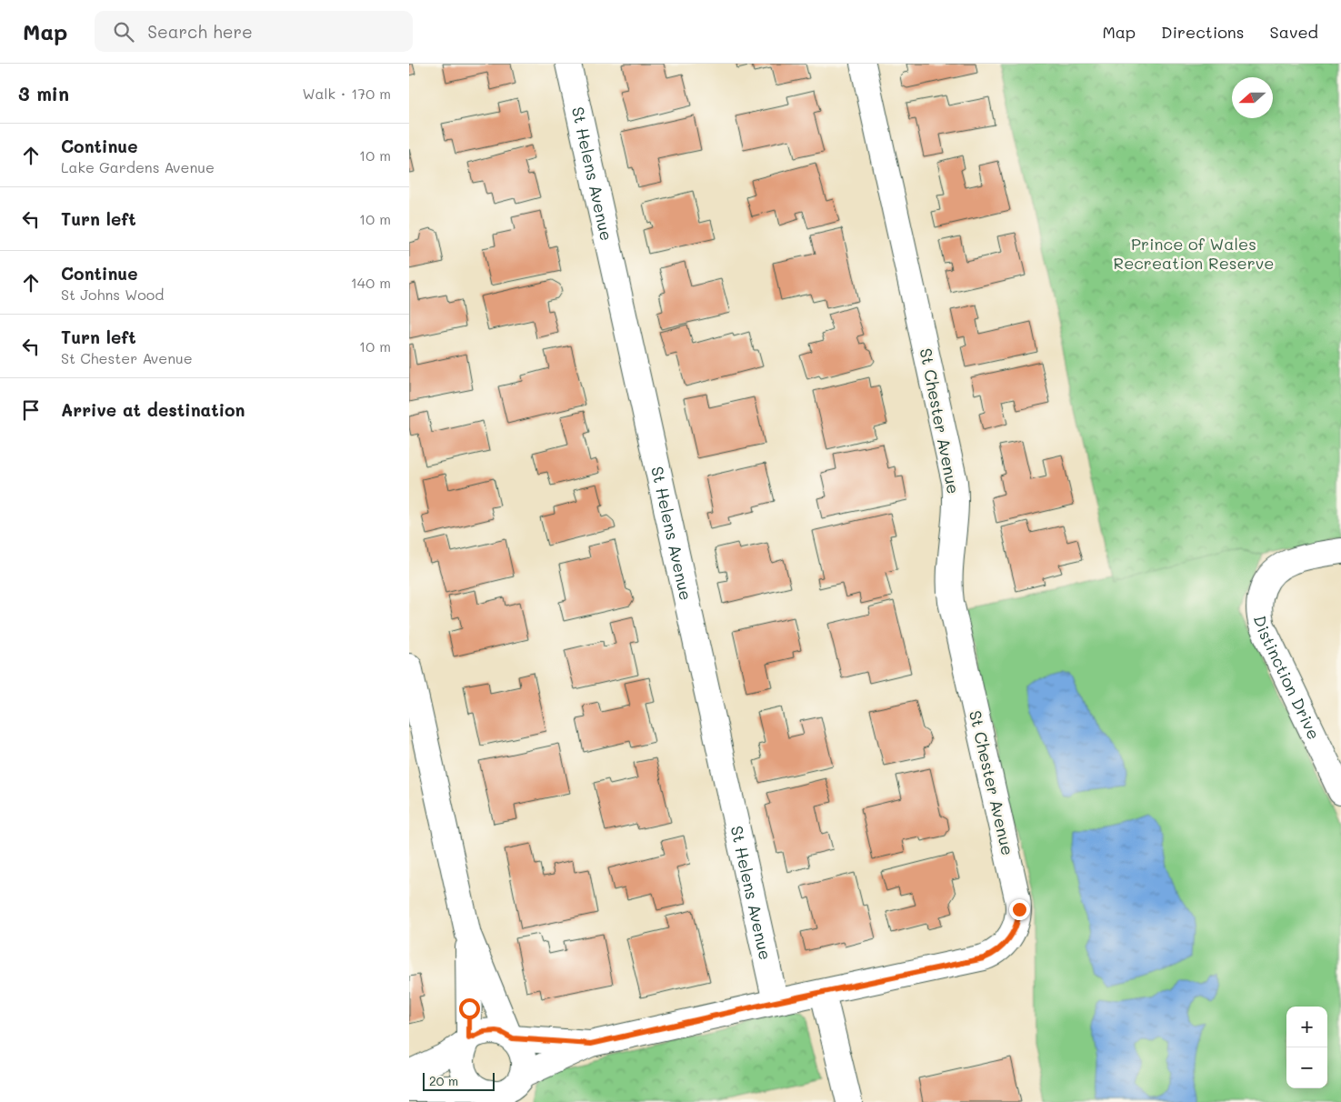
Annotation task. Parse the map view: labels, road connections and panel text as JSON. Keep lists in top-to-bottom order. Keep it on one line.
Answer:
{"streets":{"street":["St Helens Avenue","St Chester Avenue","Distinction Drive"]},"parks":["Prince of Wales Recreation Reserve"],"scale_bar":"20 m","north":"left","page":{"header":"Map","search":"Search here","nav":["Map","Directions","Saved"],"heading":["3 min","Walk · 170 m"],"list":[["Continue","Lake Gardens Avenue","10 m"],["Turn left","10 m"],["Continue","St Johns Wood","140 m"],["Turn left","St Chester Avenue","10 m"],"Arrive at destination"],"map_buttons":["+","−"],"scale":"20 m"}}
